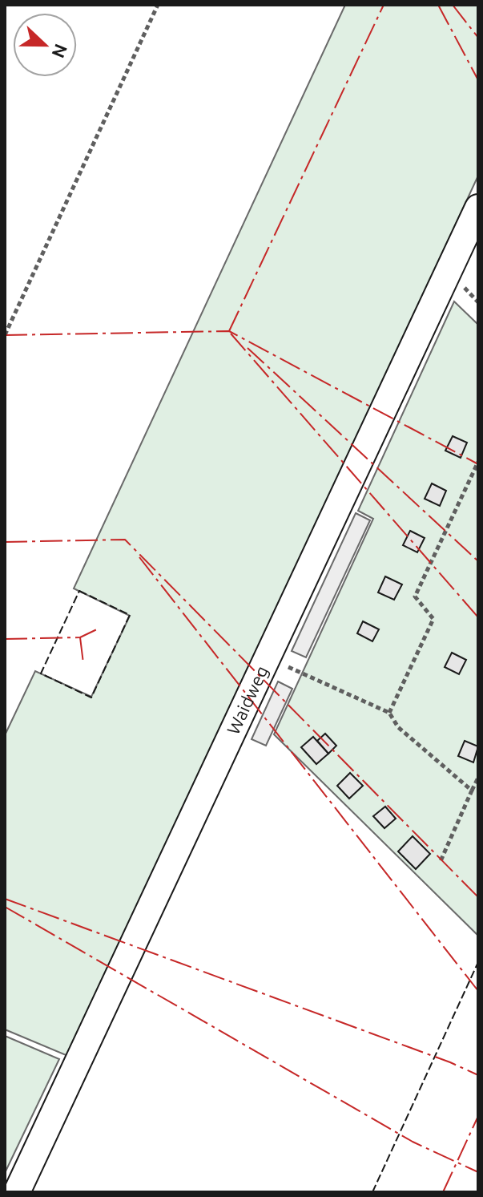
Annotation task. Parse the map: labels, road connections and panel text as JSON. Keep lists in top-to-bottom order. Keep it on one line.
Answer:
{"streets":{"lane":["Waidweg"]},"north":"right"}
